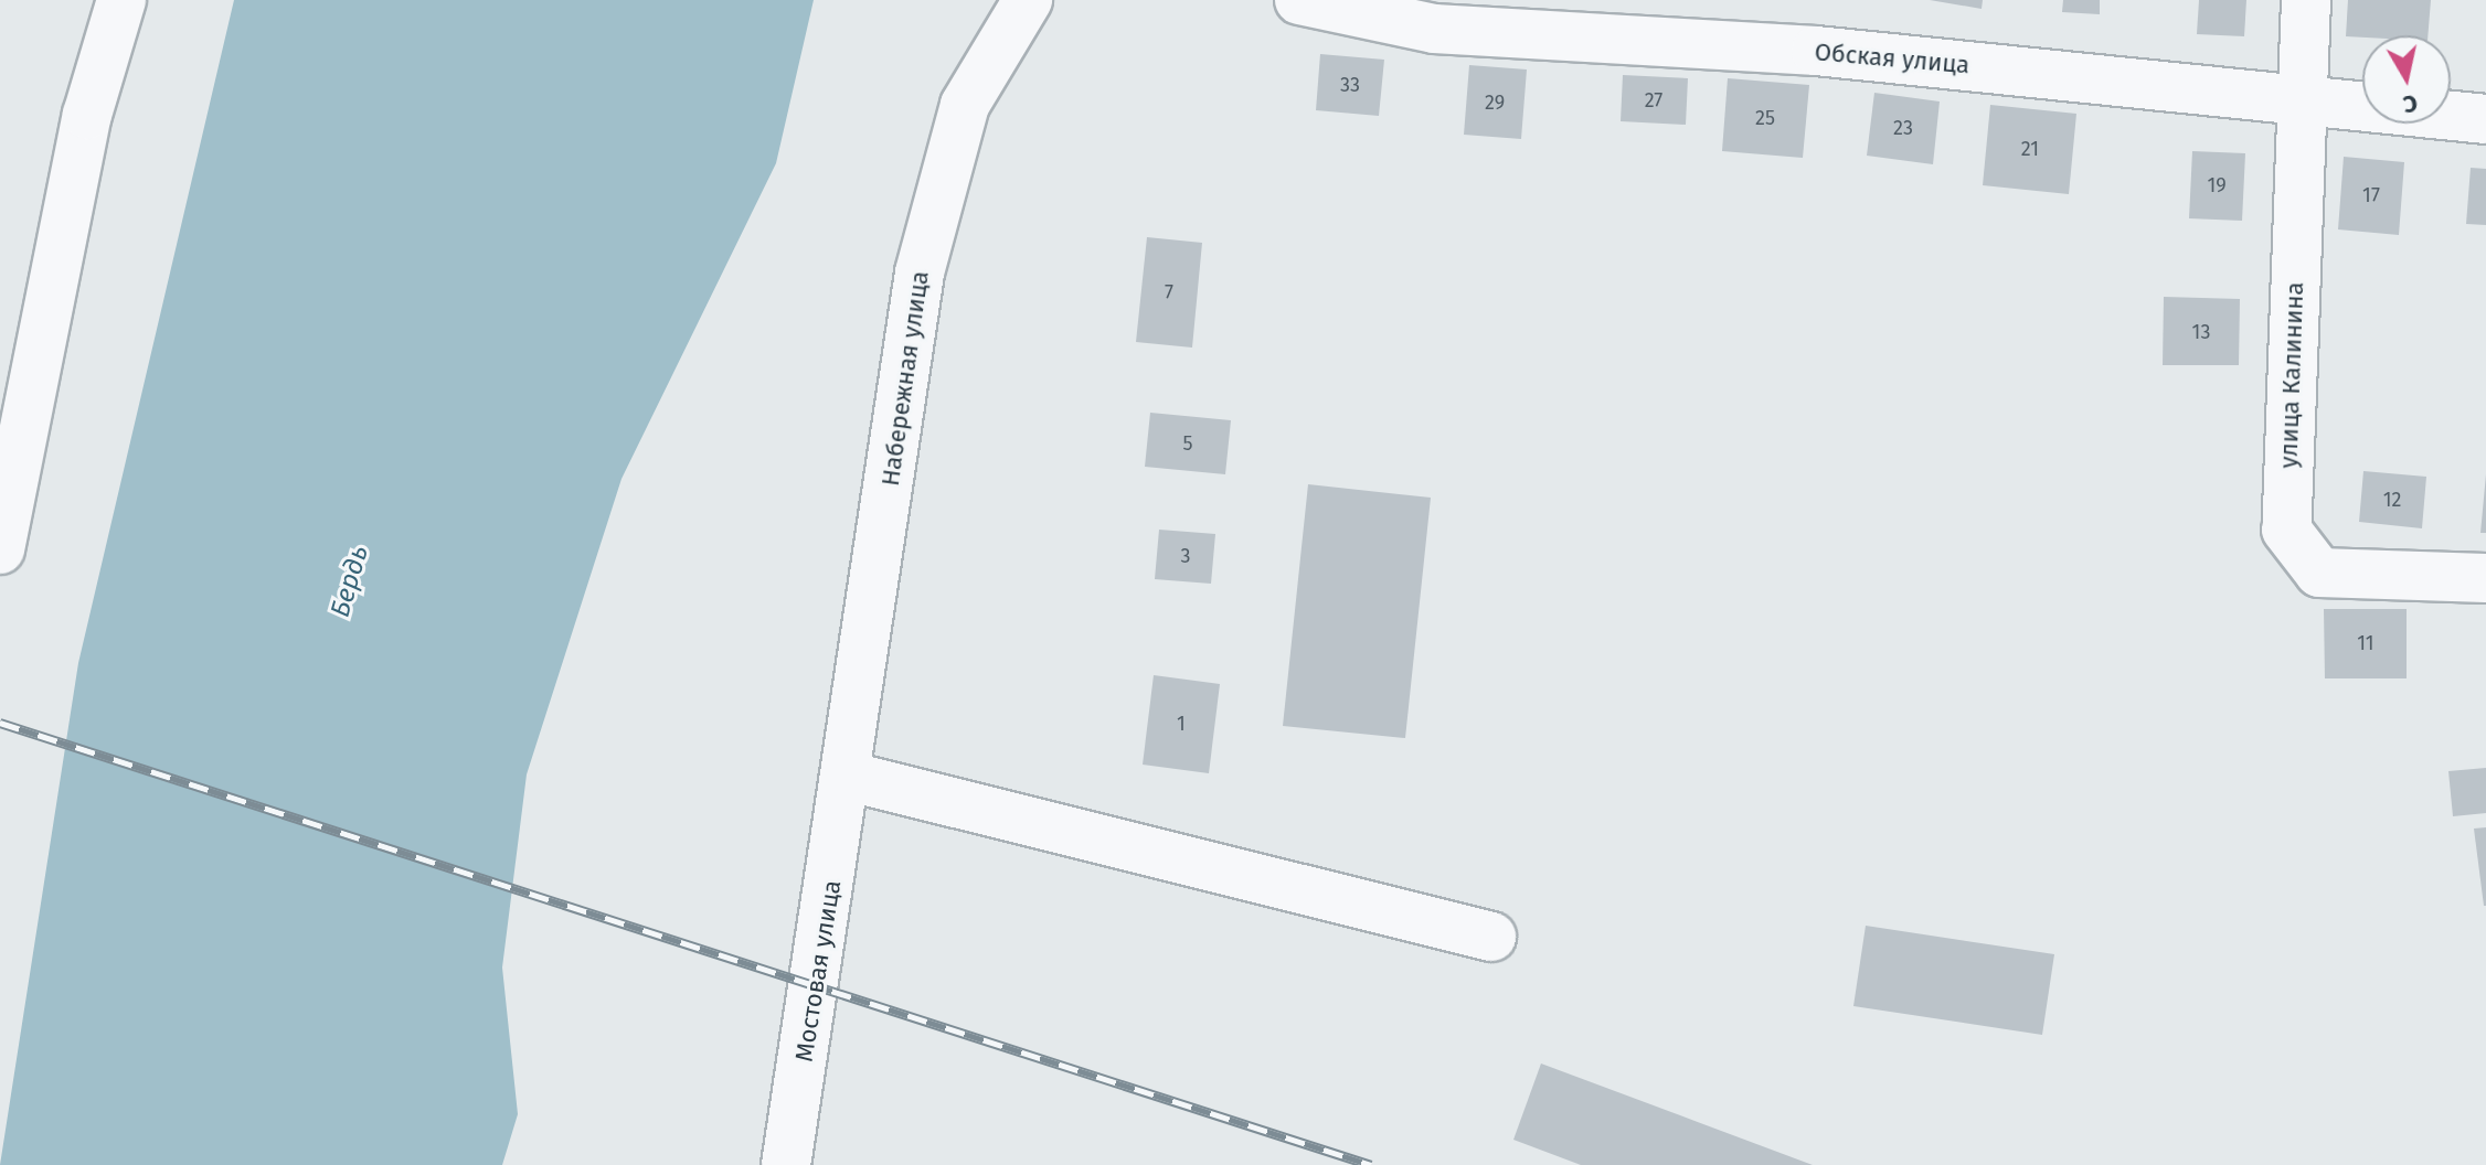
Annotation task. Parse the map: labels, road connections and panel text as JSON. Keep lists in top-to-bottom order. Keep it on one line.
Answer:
{"streets":{"street":["Обская улица","улица Калинина","Набережная улица","Мостовая улица"]},"crossings":[["Обская улица","улица Калинина"],["Набережная улица","Мостовая улица"]],"water":["Бердь"],"house_numbers":["33","27","29","25","23","21","19","17","7","13","5","12","3","11","1"],"north":"bottom"}
